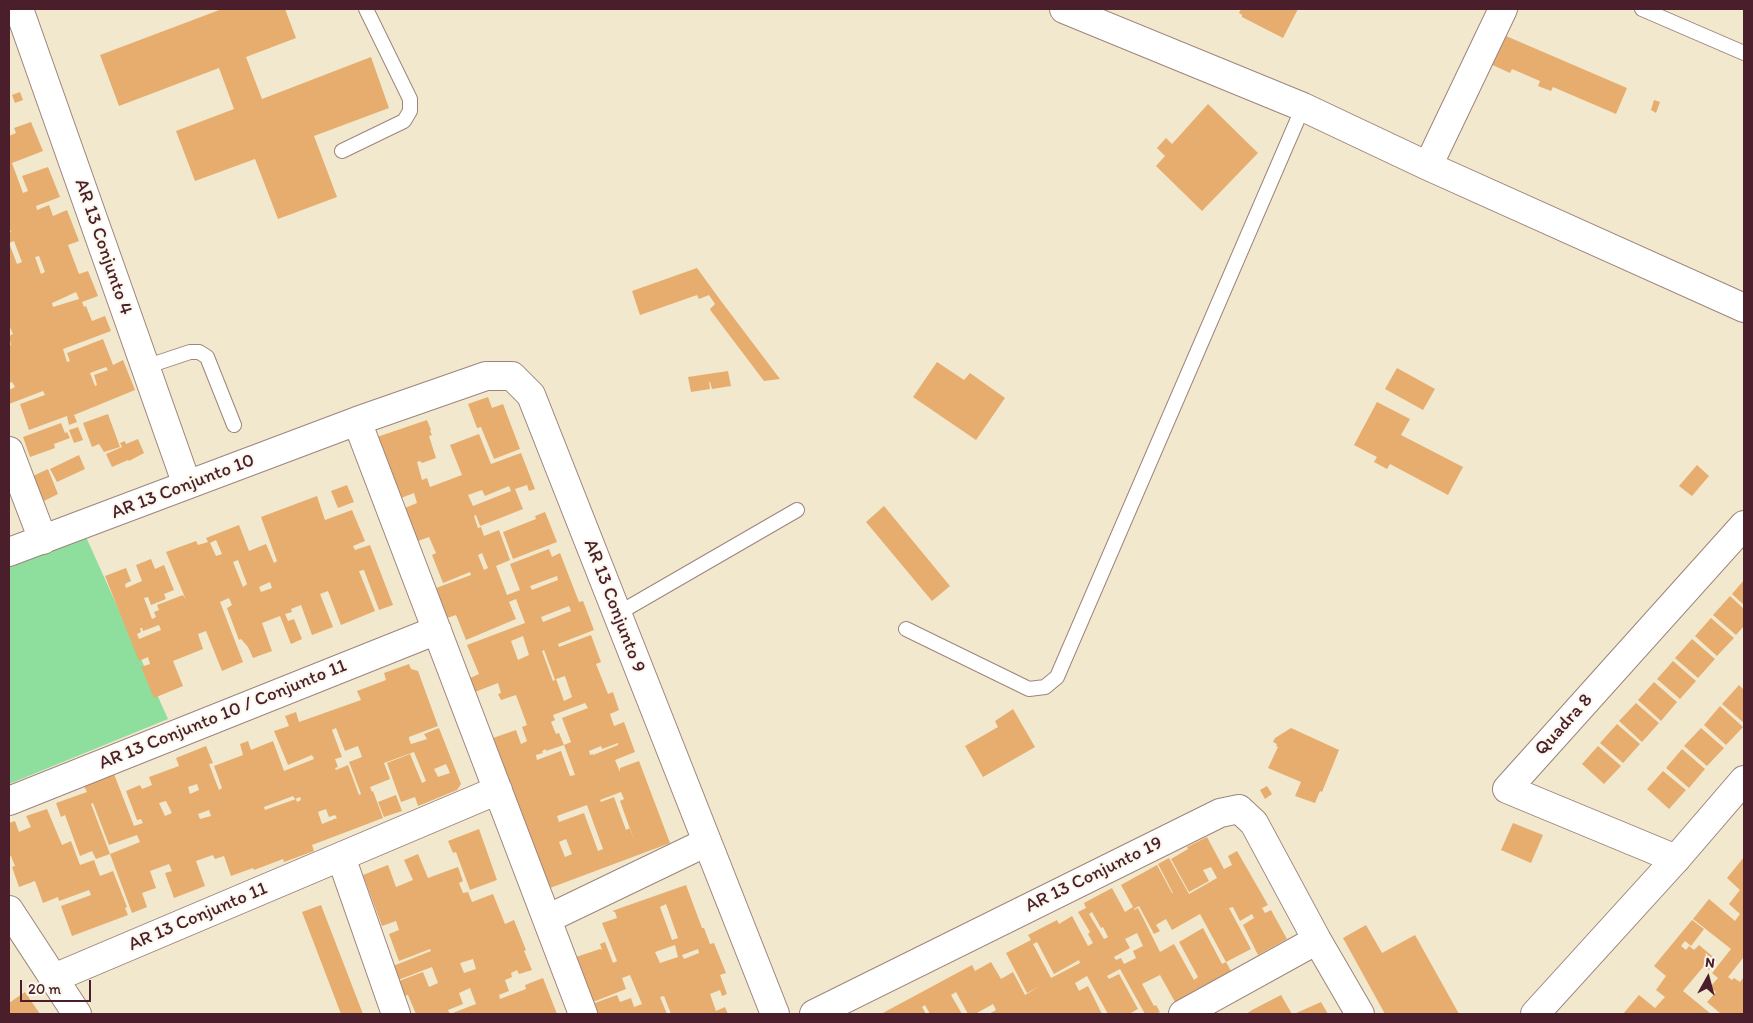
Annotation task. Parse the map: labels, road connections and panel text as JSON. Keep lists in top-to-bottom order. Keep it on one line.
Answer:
{"streets":{"street":["AR 13 Conjunto 4","AR 13 Conjunto 10","AR 13 Conjunto 9","AR 13 Conjunto 10 / Conjunto 11","Quadra 8","AR 13 Conjunto 19","AR 13 Conjunto 11"]},"crossings":[["AR 13 Conjunto 4","AR 13 Conjunto 10"],["AR 13 Conjunto 10","AR 13 Conjunto 9"]],"scale_bar":"20 m","north":"top"}
